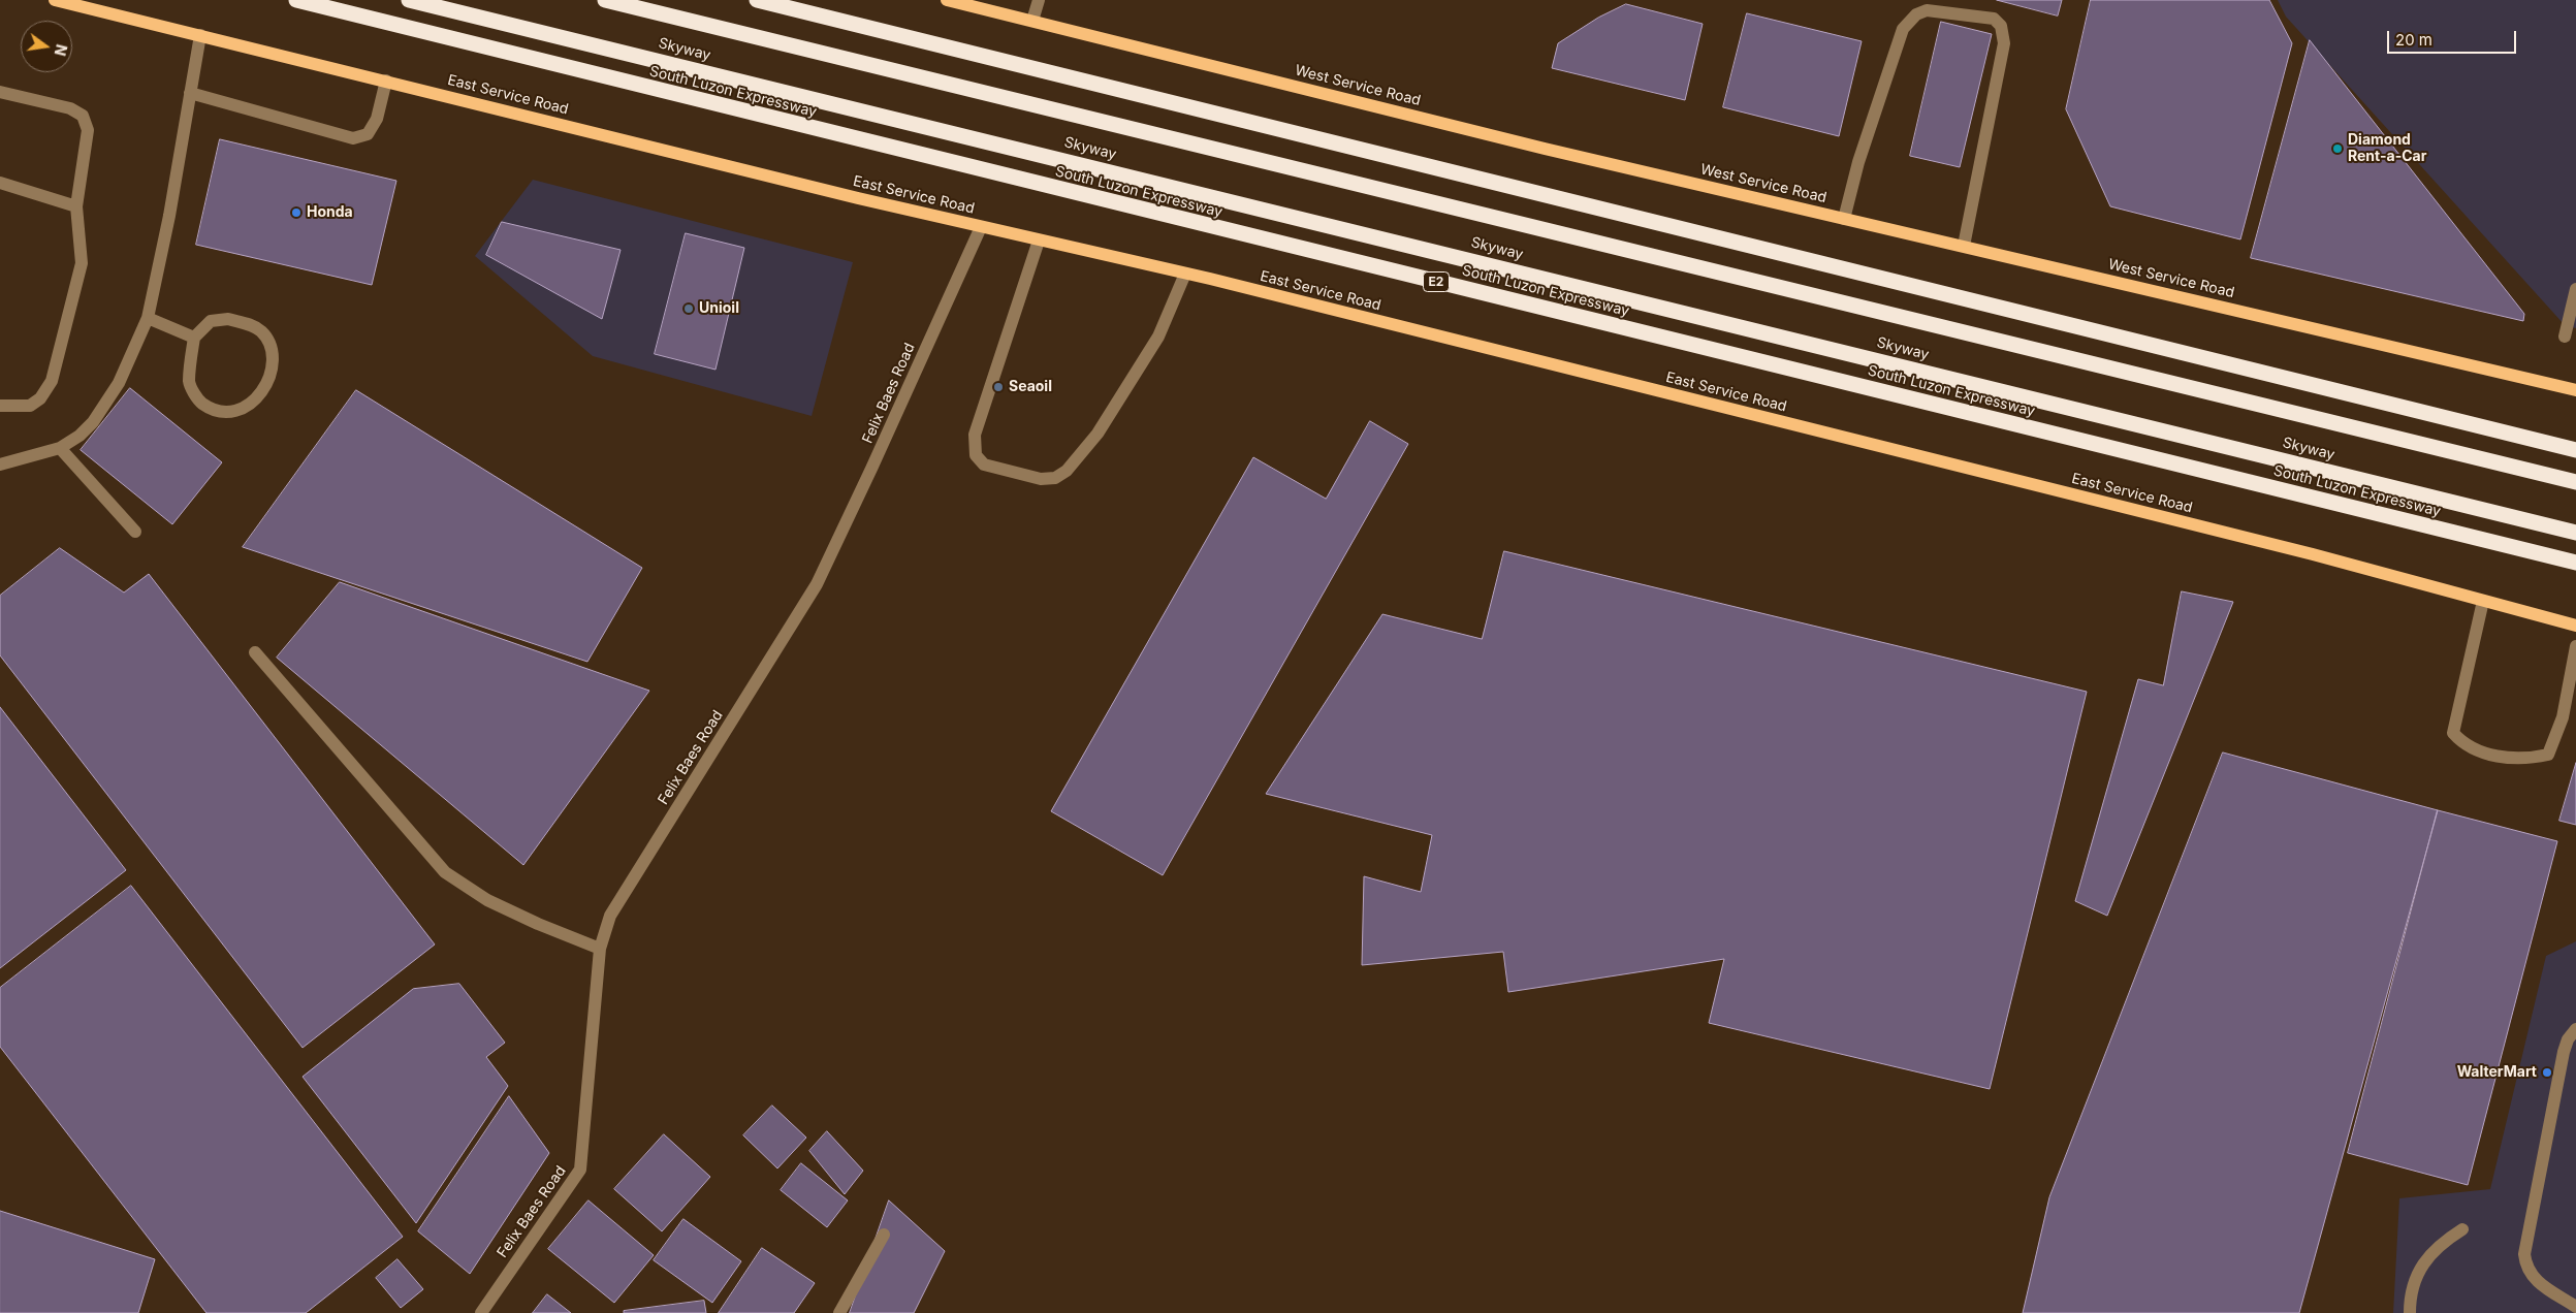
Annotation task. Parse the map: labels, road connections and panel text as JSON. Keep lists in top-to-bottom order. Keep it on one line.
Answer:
{"streets":{"highway":["Skyway","South Luzon Expressway","E2"],"main road":["West Service Road","East Service Road"],"street":["Felix Baes Road"]},"crossings":[["East Service Road","Felix Baes Road"]],"places":["Diamond Rent-a-Car","Honda","Unioil","Seaoil","WalterMart"],"scale_bar":"20 m","north":"right"}
